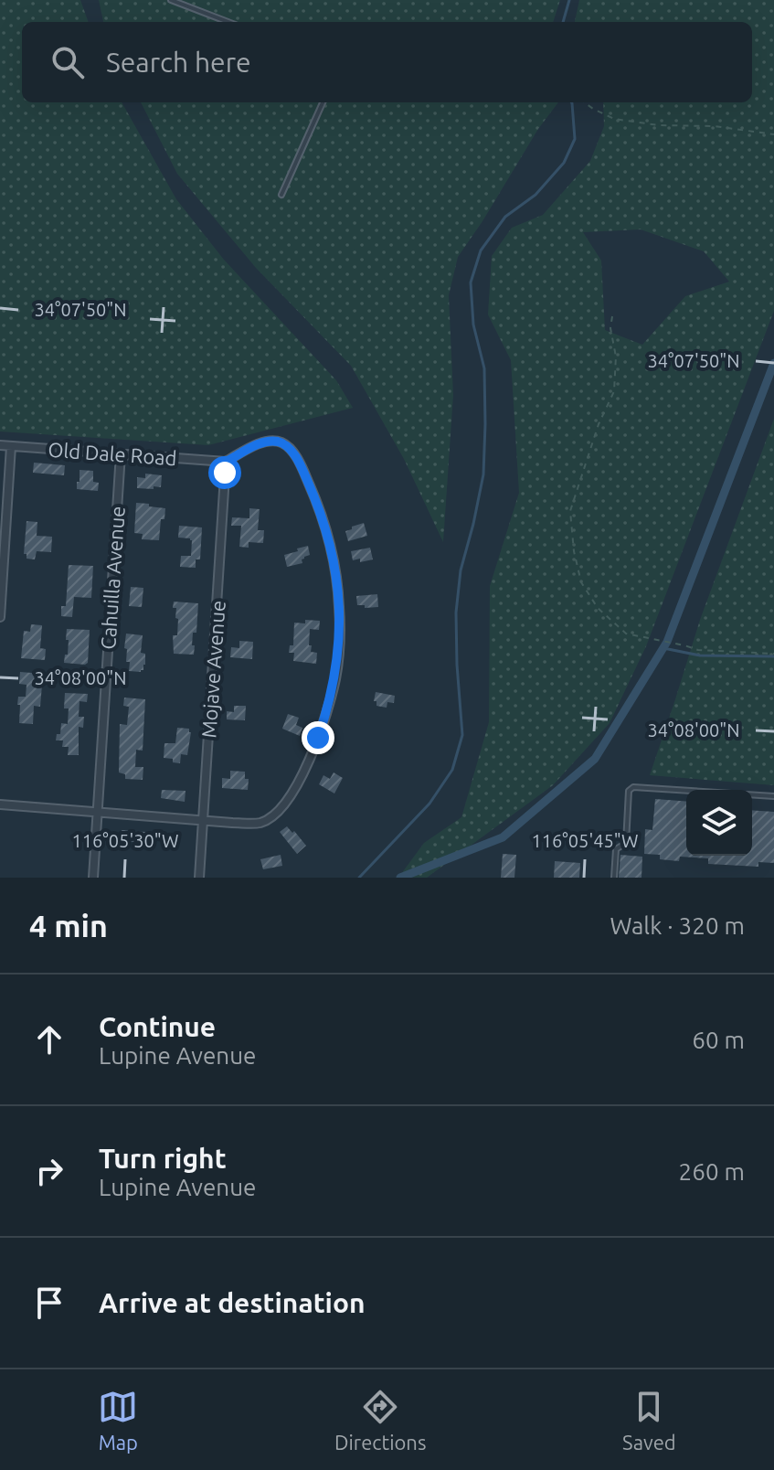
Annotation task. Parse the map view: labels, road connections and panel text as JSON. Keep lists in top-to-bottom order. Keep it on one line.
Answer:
{"streets":{"street":["Old Dale Road","Cahuilla Avenue","Mojave Avenue"]},"crossings":[["Old Dale Road","Cahuilla Avenue"],["Old Dale Road","Mojave Avenue"]],"page":{"search":"Search here","heading":["4 min","Walk · 320 m"],"list":[["Continue","Lupine Avenue","60 m"],["Turn right","Lupine Avenue","260 m"],"Arrive at destination"],"nav":["Map","Directions","Saved"]},"coordinates":["34°07'50\"N","34°08'00\"N","116°05'30\"W","116°05'45\"W"]}
